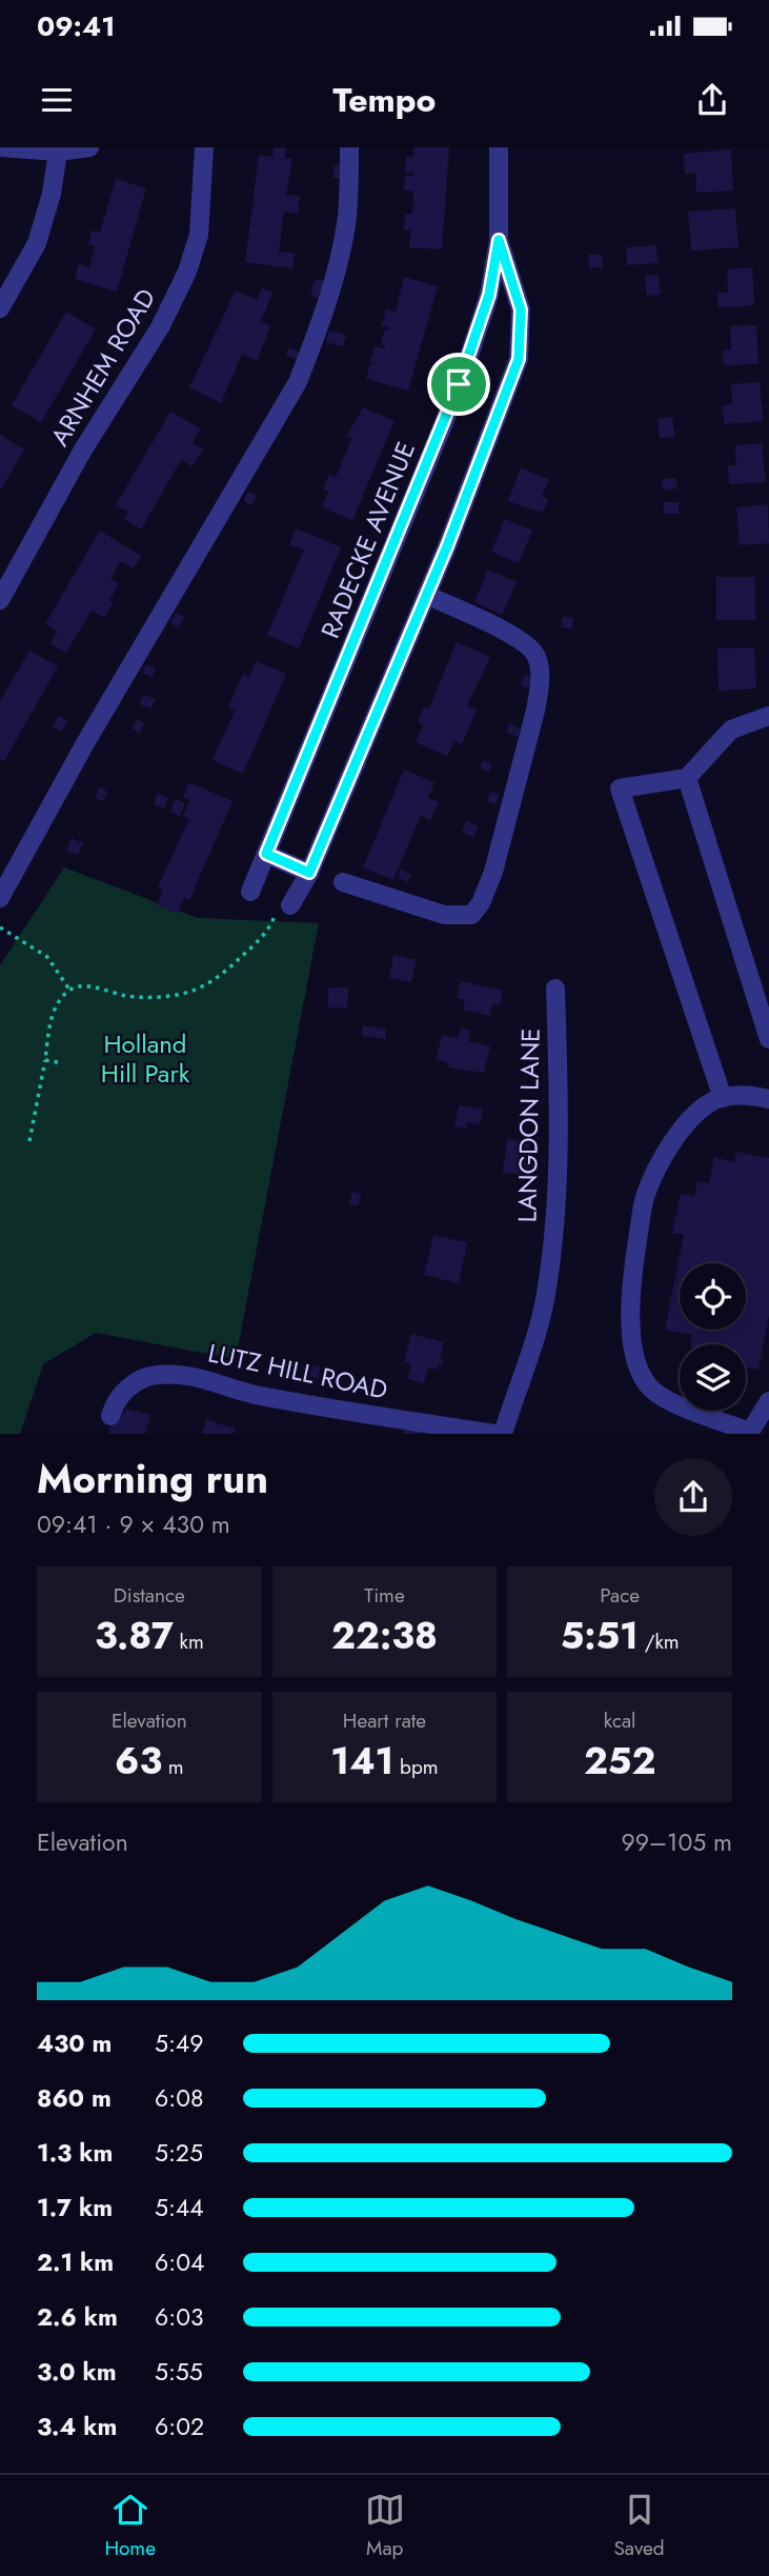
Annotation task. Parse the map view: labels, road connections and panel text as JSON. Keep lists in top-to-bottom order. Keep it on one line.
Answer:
{"streets":{"street":["ARNHEM ROAD","RADECKE AVENUE","LANGDON LANE","LUTZ HILL ROAD"]},"parks":["Holland Hill Park"],"page":{"status":"09:41","header":"Tempo","heading":["Morning run","09:41 · 9 × 430 m"],"stats":[["Distance","3.87 km"],["Time","22:38"],["Pace","5:51 /km"],["Elevation","63 m"],["Heart rate","141 bpm"],["kcal","252"]],"chart":["Elevation","99–105 m"],"list":[{"name":"430 m","note":"5:49"},{"name":"860 m","note":"6:08"},{"name":"1.3 km","note":"5:25"},{"name":"1.7 km","note":"5:44"},{"name":"2.1 km","note":"6:04"},{"name":"2.6 km","note":"6:03"},{"name":"3.0 km","note":"5:55"},{"name":"3.4 km","note":"6:02"}],"tabs":["Home","Map","Saved"]}}
